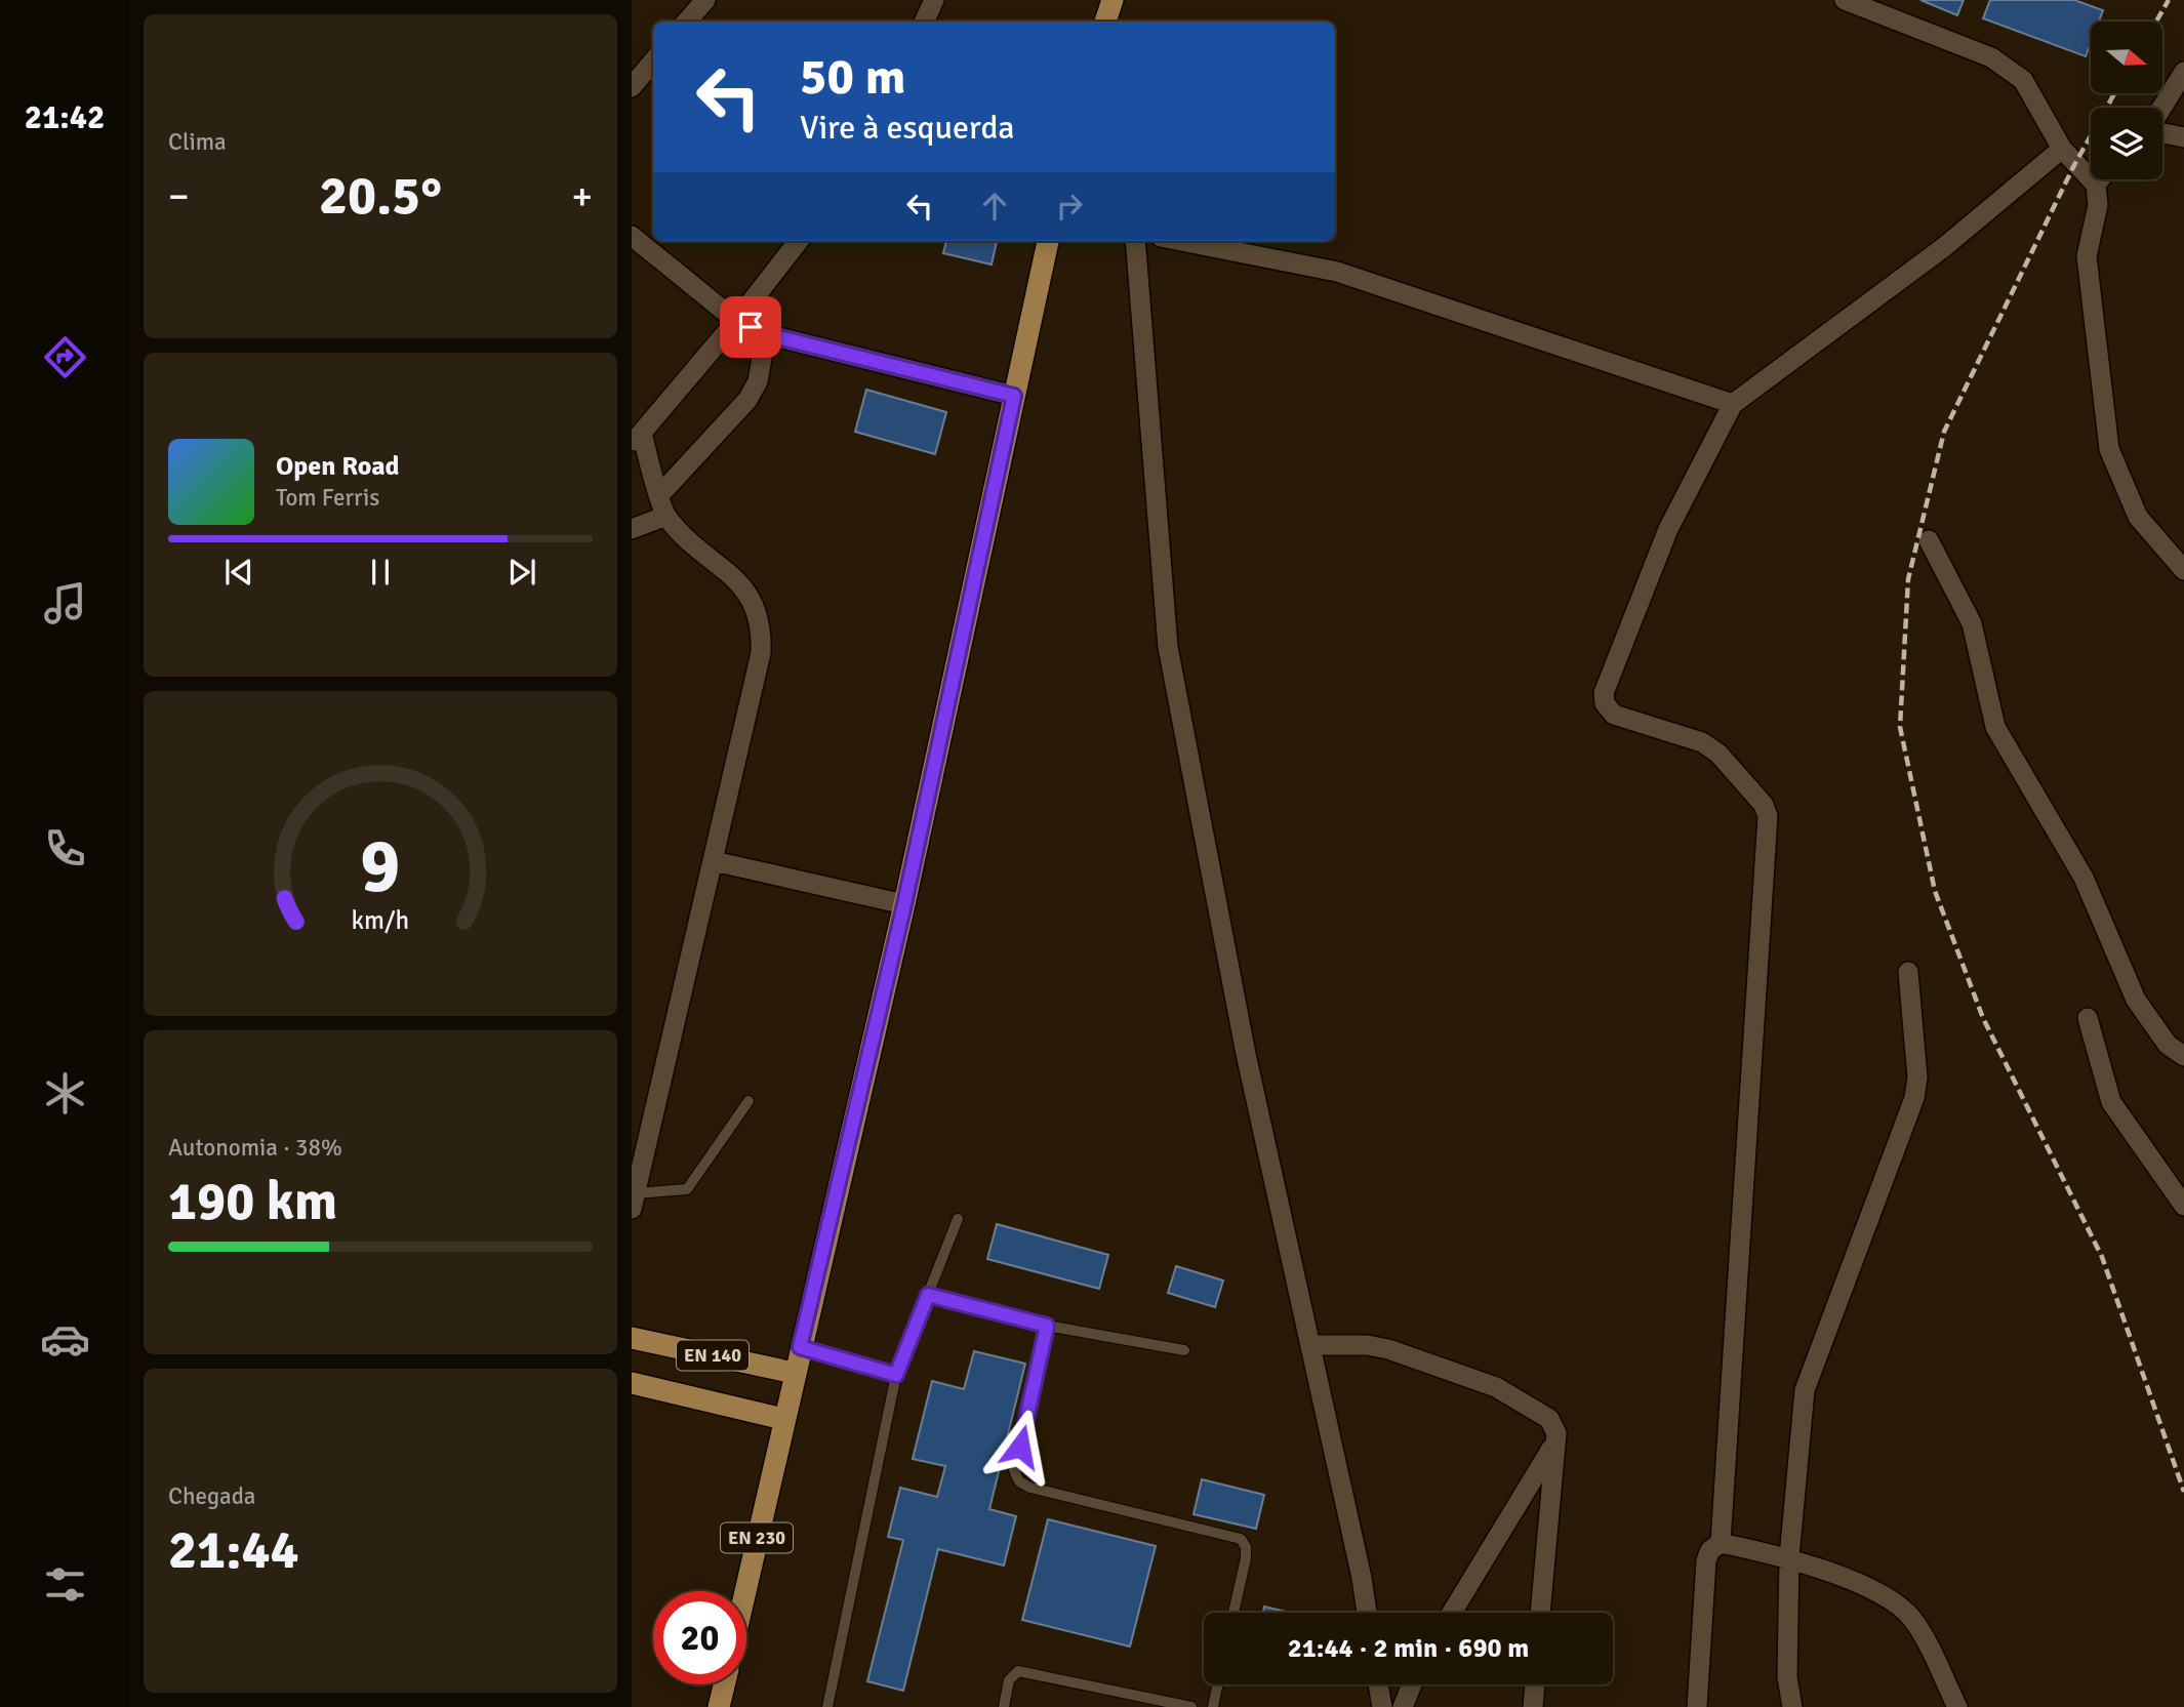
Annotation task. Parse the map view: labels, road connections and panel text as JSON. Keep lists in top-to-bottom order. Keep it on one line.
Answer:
{"streets":{"main road":["EN 140","EN 230"]},"crossings":[["EN 140","EN 230"]],"north":"right","page":{"tabs":"21:42","tile":["Clima",["Autonomia · 38%","190 km"],["Chegada","21:44"]],"turn":["50 m","Vire à esquerda"],"heat":["−","20.5°","+"],"song":["Open Road","Tom Ferris"],"limit":"20","trip":"21:44 · 2 min · 690 m","gauge":["9","km/h"]}}
